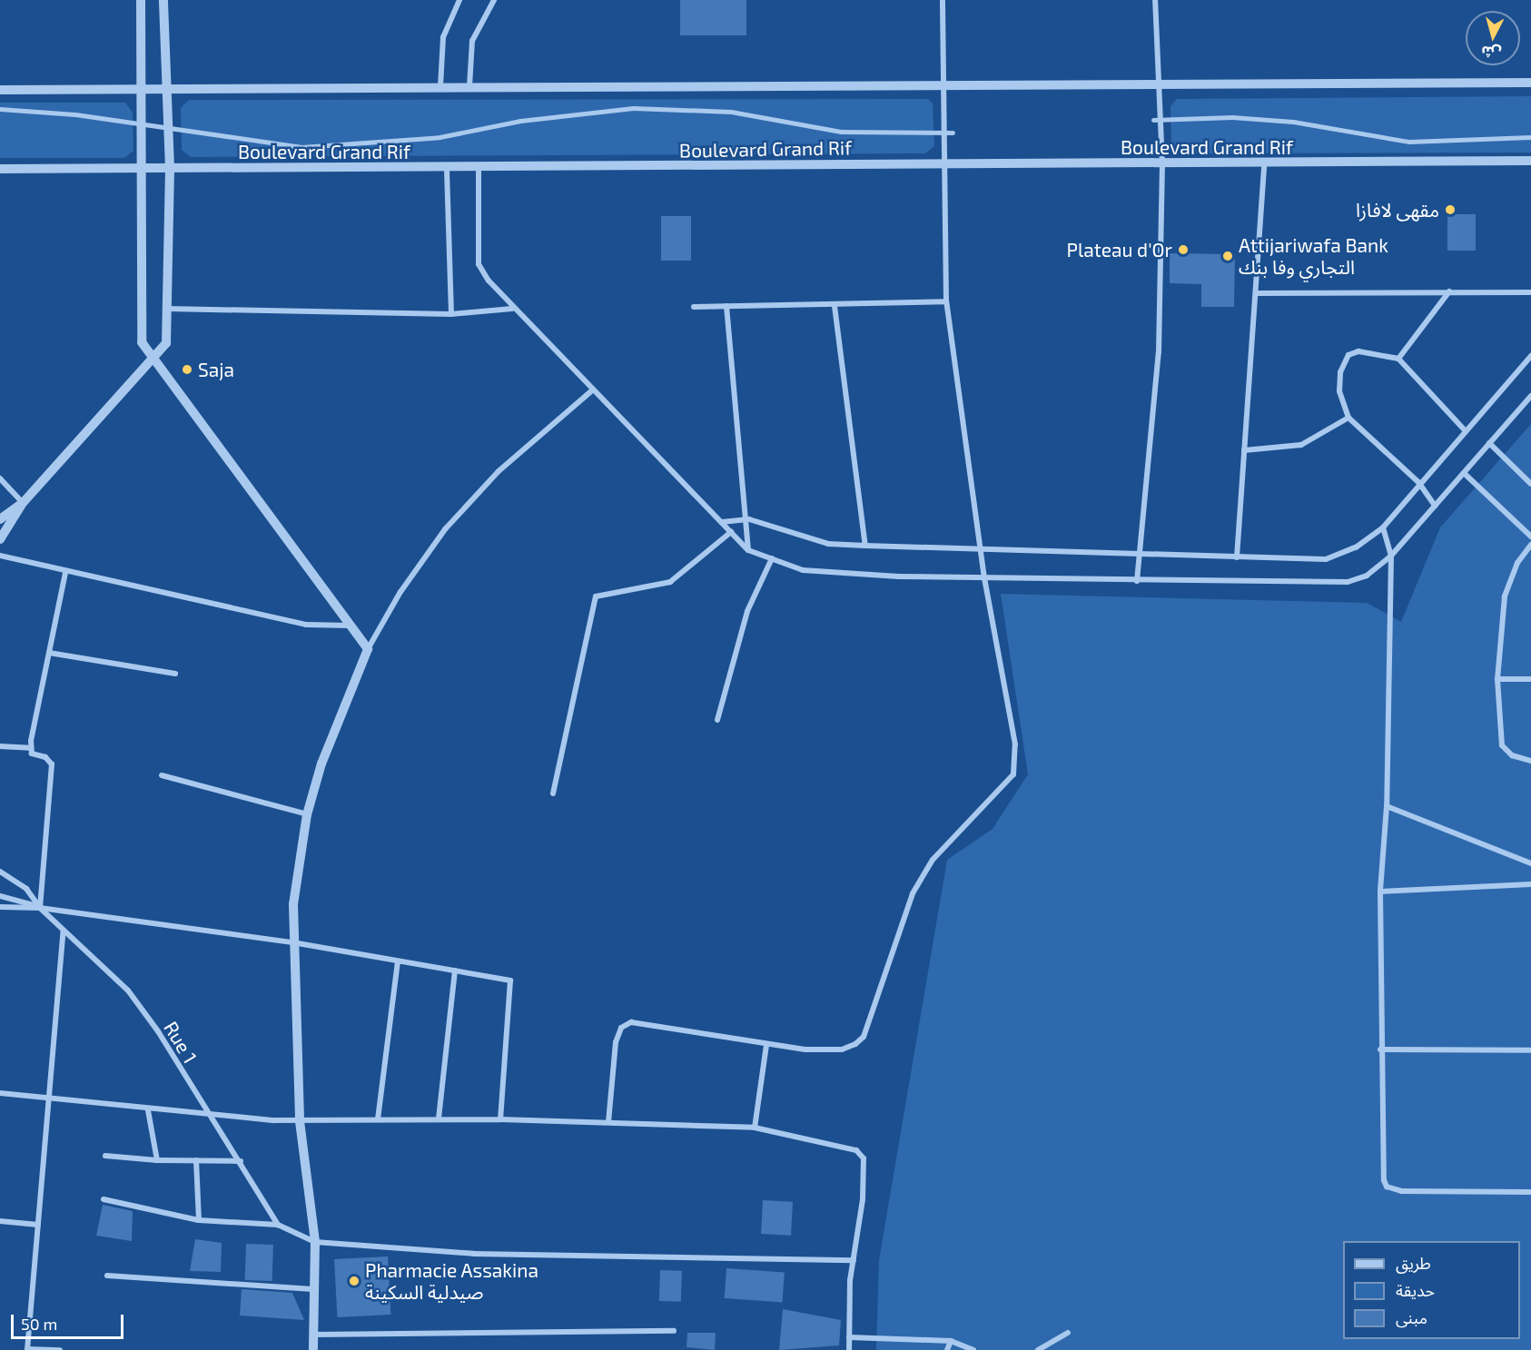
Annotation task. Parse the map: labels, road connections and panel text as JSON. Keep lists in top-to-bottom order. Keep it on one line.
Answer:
{"streets":{"street":["Boulevard Grand Rif","Rue 1"]},"places":["مقهى لافازا","Plateau d'Or","Attijariwafa Bank التجاري وفا بنك","Saja","Pharmacie Assakina صيدلية السكينة"],"legend":["طريق","حديقة","مبنى"],"scale_bar":"50 m","north":"bottom"}
